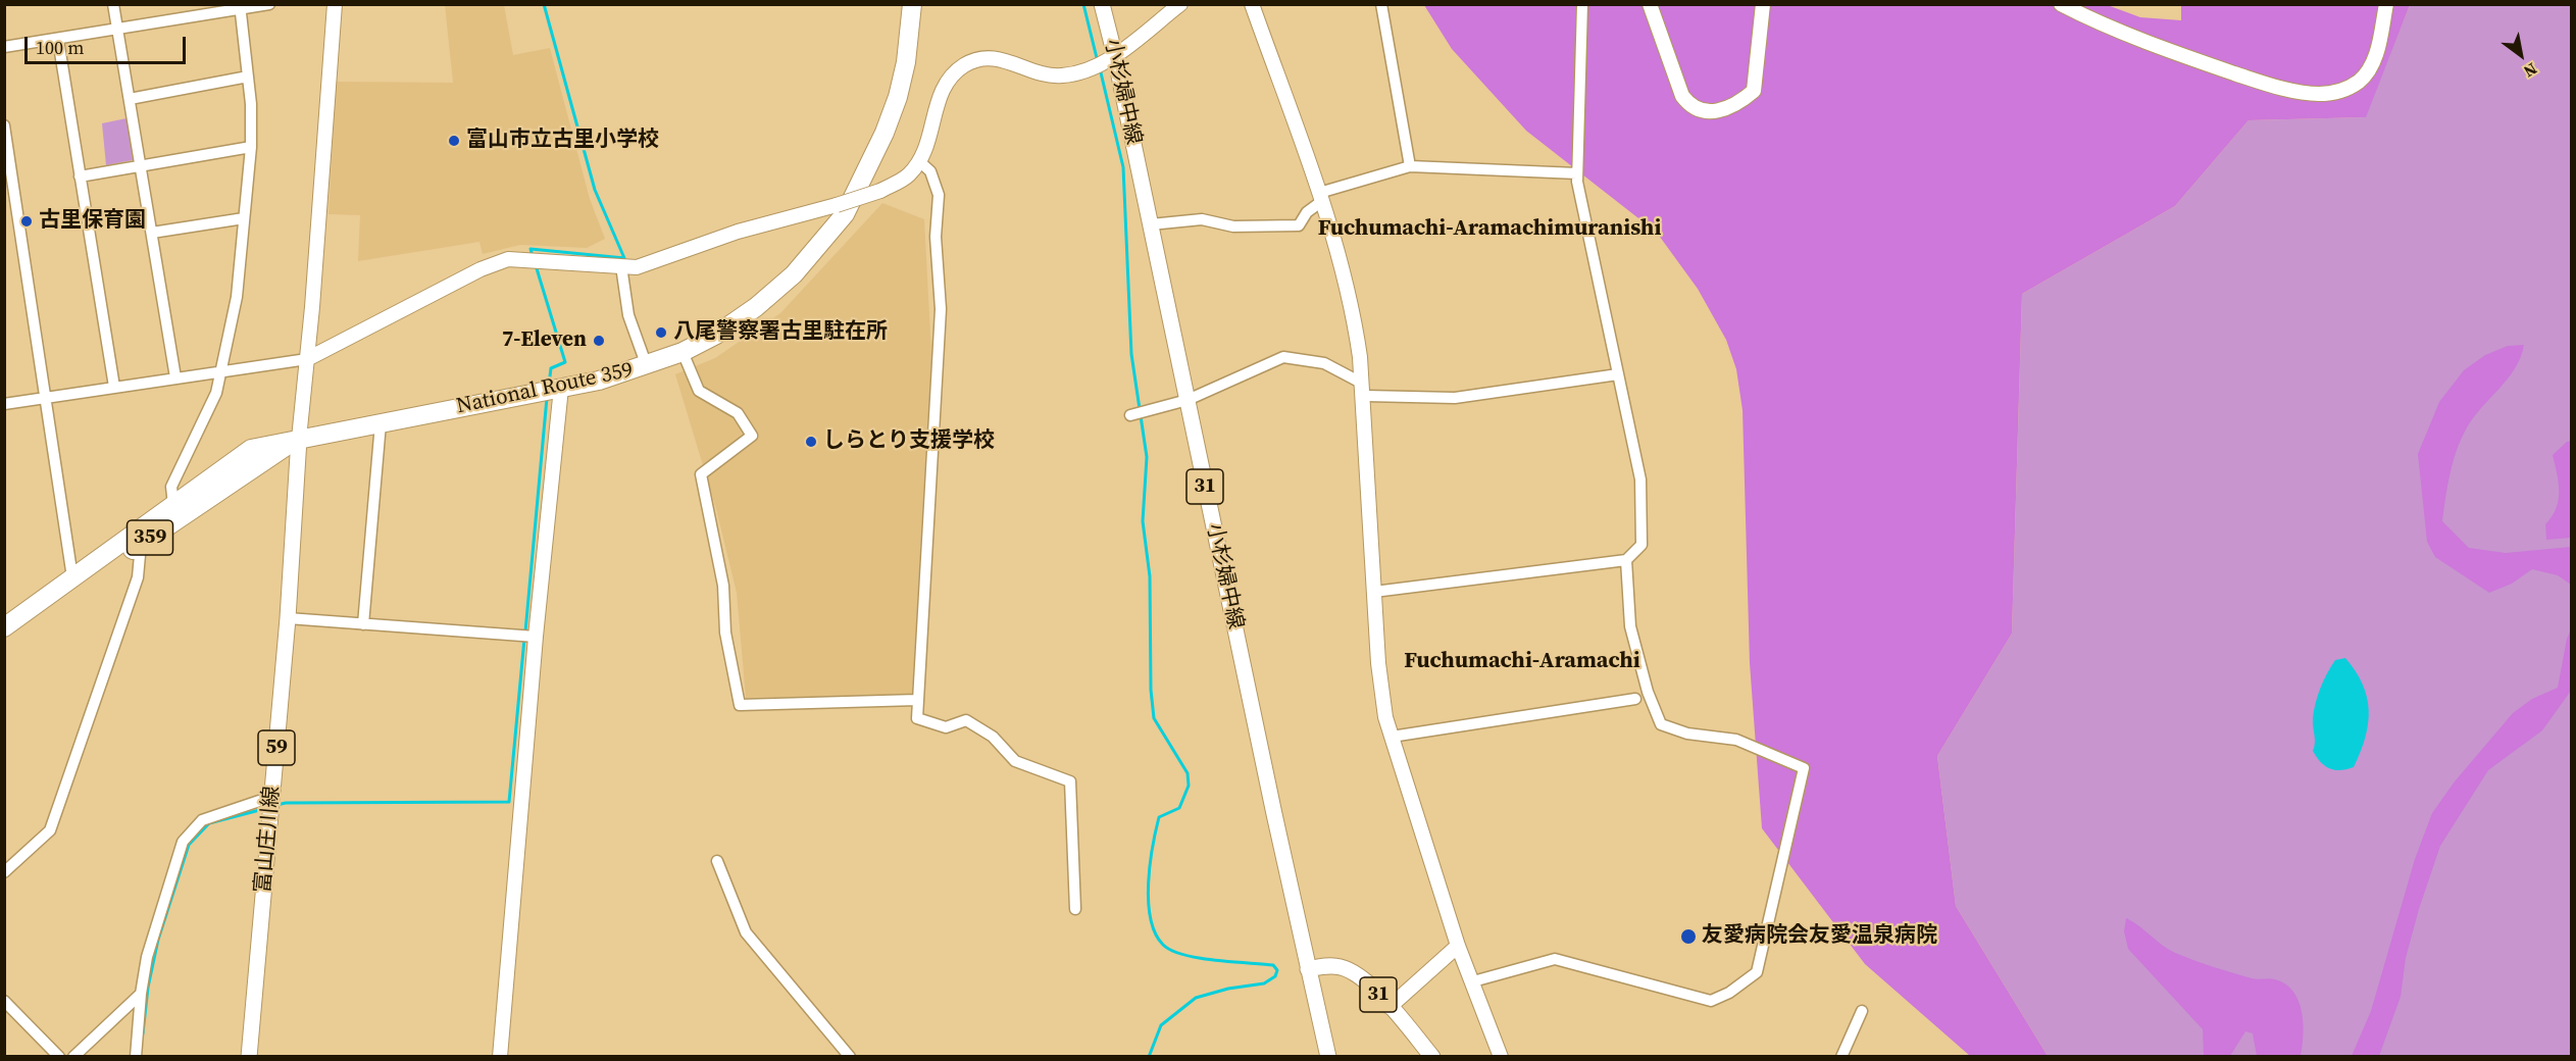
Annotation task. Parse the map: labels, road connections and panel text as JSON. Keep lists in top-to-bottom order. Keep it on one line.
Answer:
{"streets":{"highway":["National Route 359","359"],"main road":["小杉婦中線","31","59","富山庄川線"]},"crossings":[["小杉婦中線","31"],["National Route 359","富山庄川線"]],"districts":["Fuchumachi-Aramachimuranishi","Fuchumachi-Aramachi"],"places":["富山市立古里小学校","古里保育園","八尾警察署古里駐在所","7-Eleven","しらとり支援学校","友愛病院会友愛温泉病院"],"scale_bar":"100 m","north":"bottom right"}
